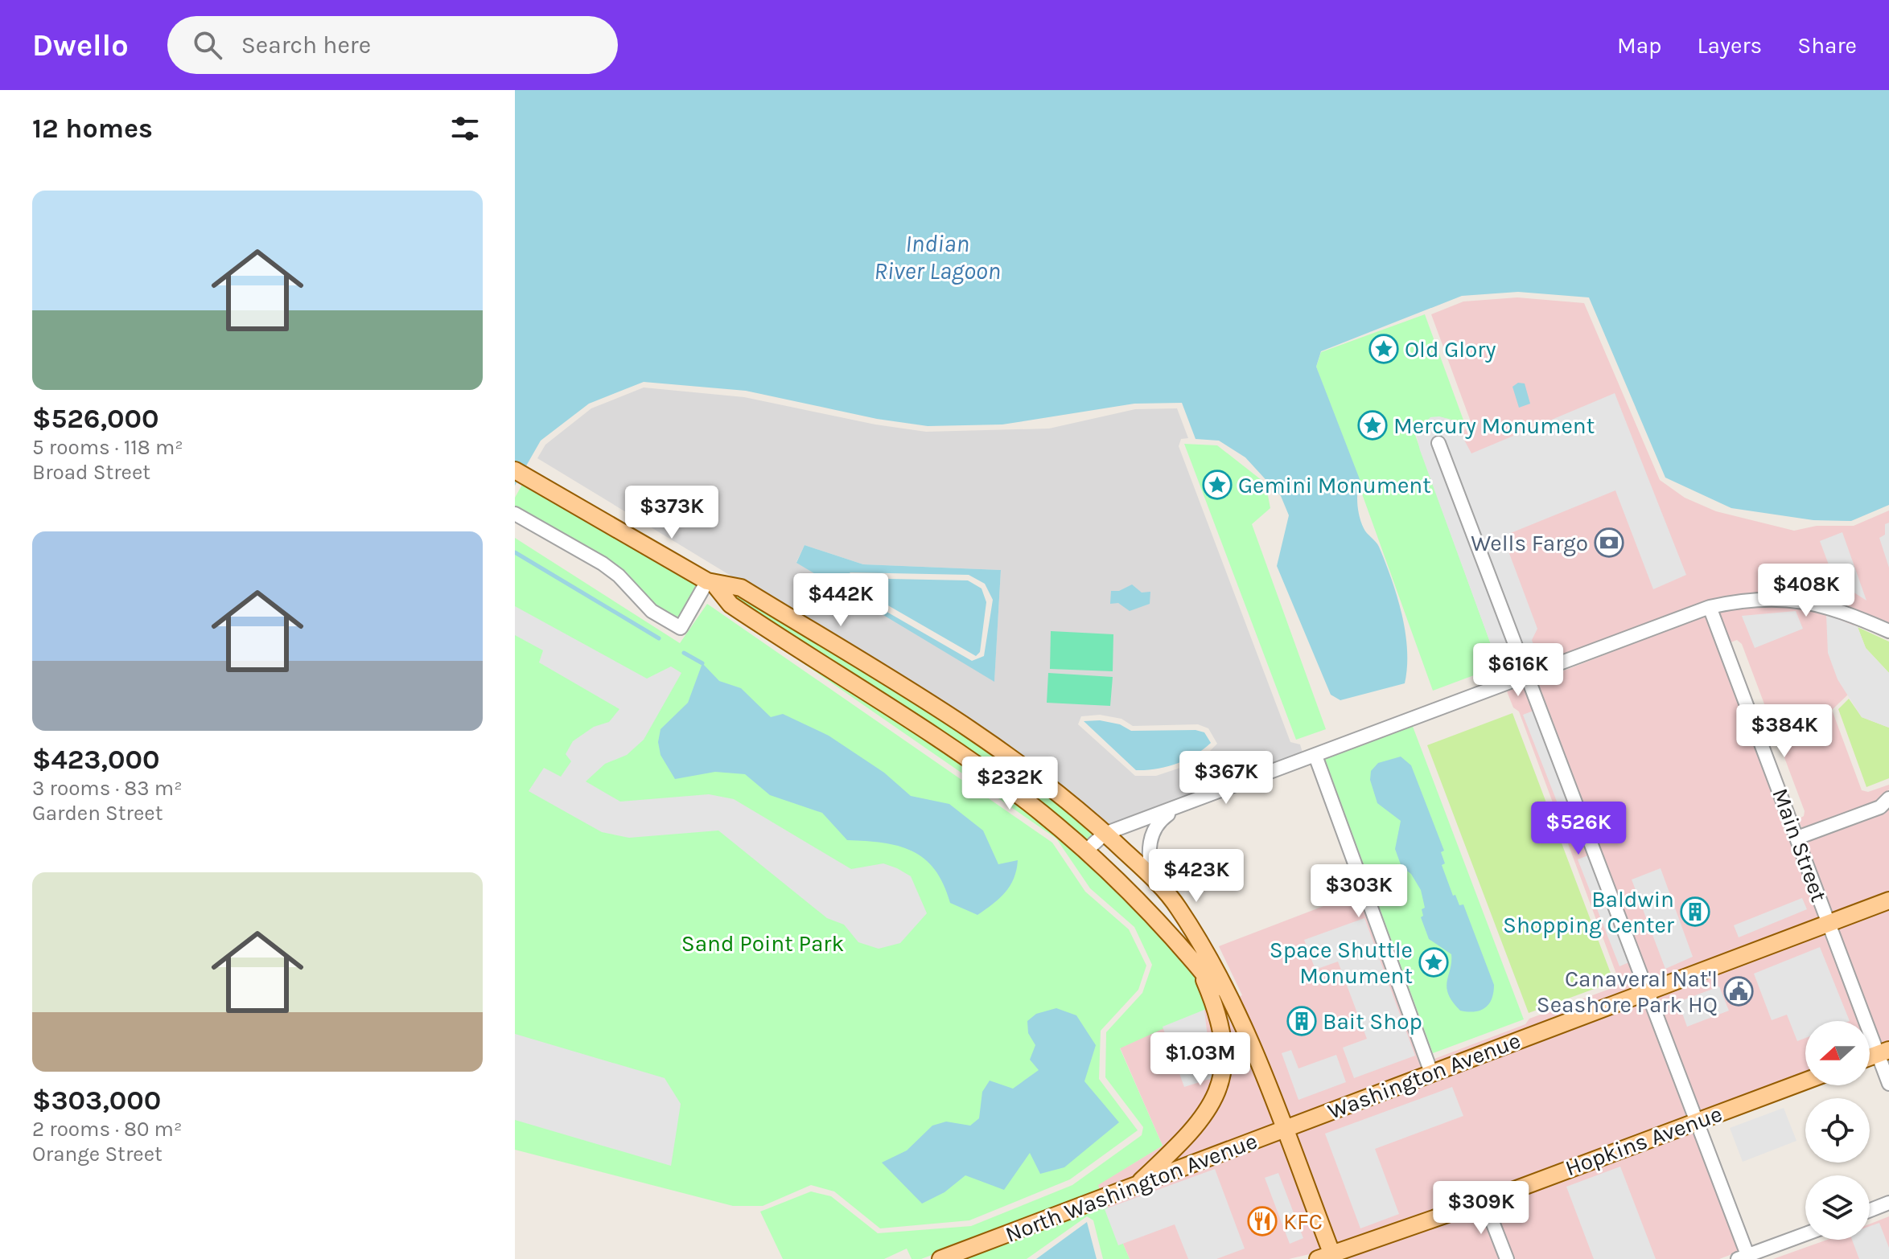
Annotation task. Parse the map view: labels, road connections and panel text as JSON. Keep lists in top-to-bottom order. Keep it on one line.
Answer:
{"streets":{"main road":["Washington Avenue","Hopkins Avenue","North Washington Avenue"],"street":["Main Street"]},"crossings":[["Main Street","Washington Avenue"],["Washington Avenue","North Washington Avenue"]],"water":["Indian River Lagoon"],"parks":["Sand Point Park"],"places":{"place":["Old Glory","Mercury Monument","Gemini Monument","Space Shuttle Monument"],"bank":["Wells Fargo"],"building":["Baldwin Shopping Center","Bait Shop"],"public building":["Canaveral Nat'l Seashore Park HQ"],"restaurant":["KFC"]},"north":"left","page":{"header":"Dwello","search":"Search here","nav":["Map","Layers","Share"],"heading":"12 homes","list":[{"name":"$526,000","note":"5 rooms · 118 m² · Broad Street"},{"name":"$423,000","note":"3 rooms · 83 m² · Garden Street"},{"name":"$303,000","note":"2 rooms · 80 m² · Orange Street"}],"price":["$373K","$408K","$442K","$616K","$384K","$367K","$232K","$526K","$423K","$303K","$1.03M","$309K"]}}
